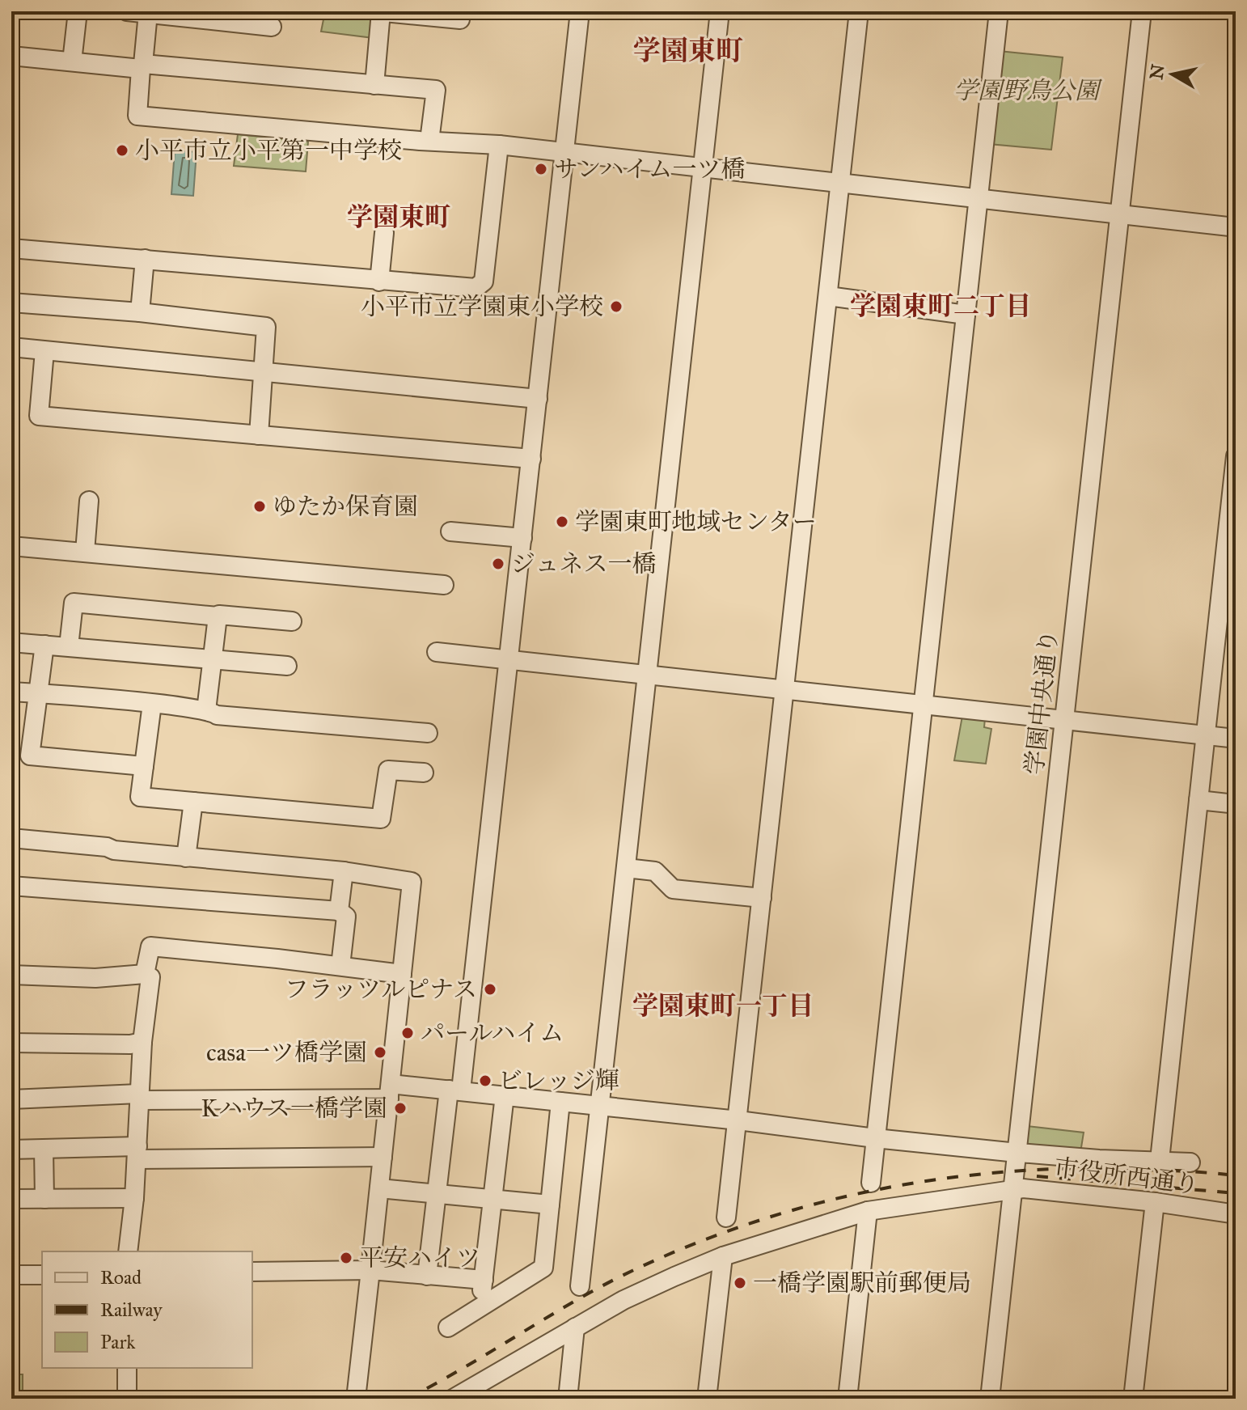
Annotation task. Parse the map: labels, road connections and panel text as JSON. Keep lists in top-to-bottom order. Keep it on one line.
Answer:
{"streets":{"street":["学園中央通り","市役所西通り"]},"crossings":[["学園中央通り","市役所西通り"]],"districts":["学園東町","学園東町","学園東町二丁目","学園東町一丁目"],"parks":["学園野鳥公園"],"places":["小平市立小平第一中学校","サンハイム一ツ橋","小平市立学園東小学校","ゆたか保育園","学園東町地域センター","ジュネス一橋","フラッツルピナス","パールハイム","casa一ツ橋学園","ビレッジ輝","Kハウス一橋学園","平安ハイツ","一橋学園駅前郵便局"],"legend":["Road","Railway","Park"],"north":"left"}
